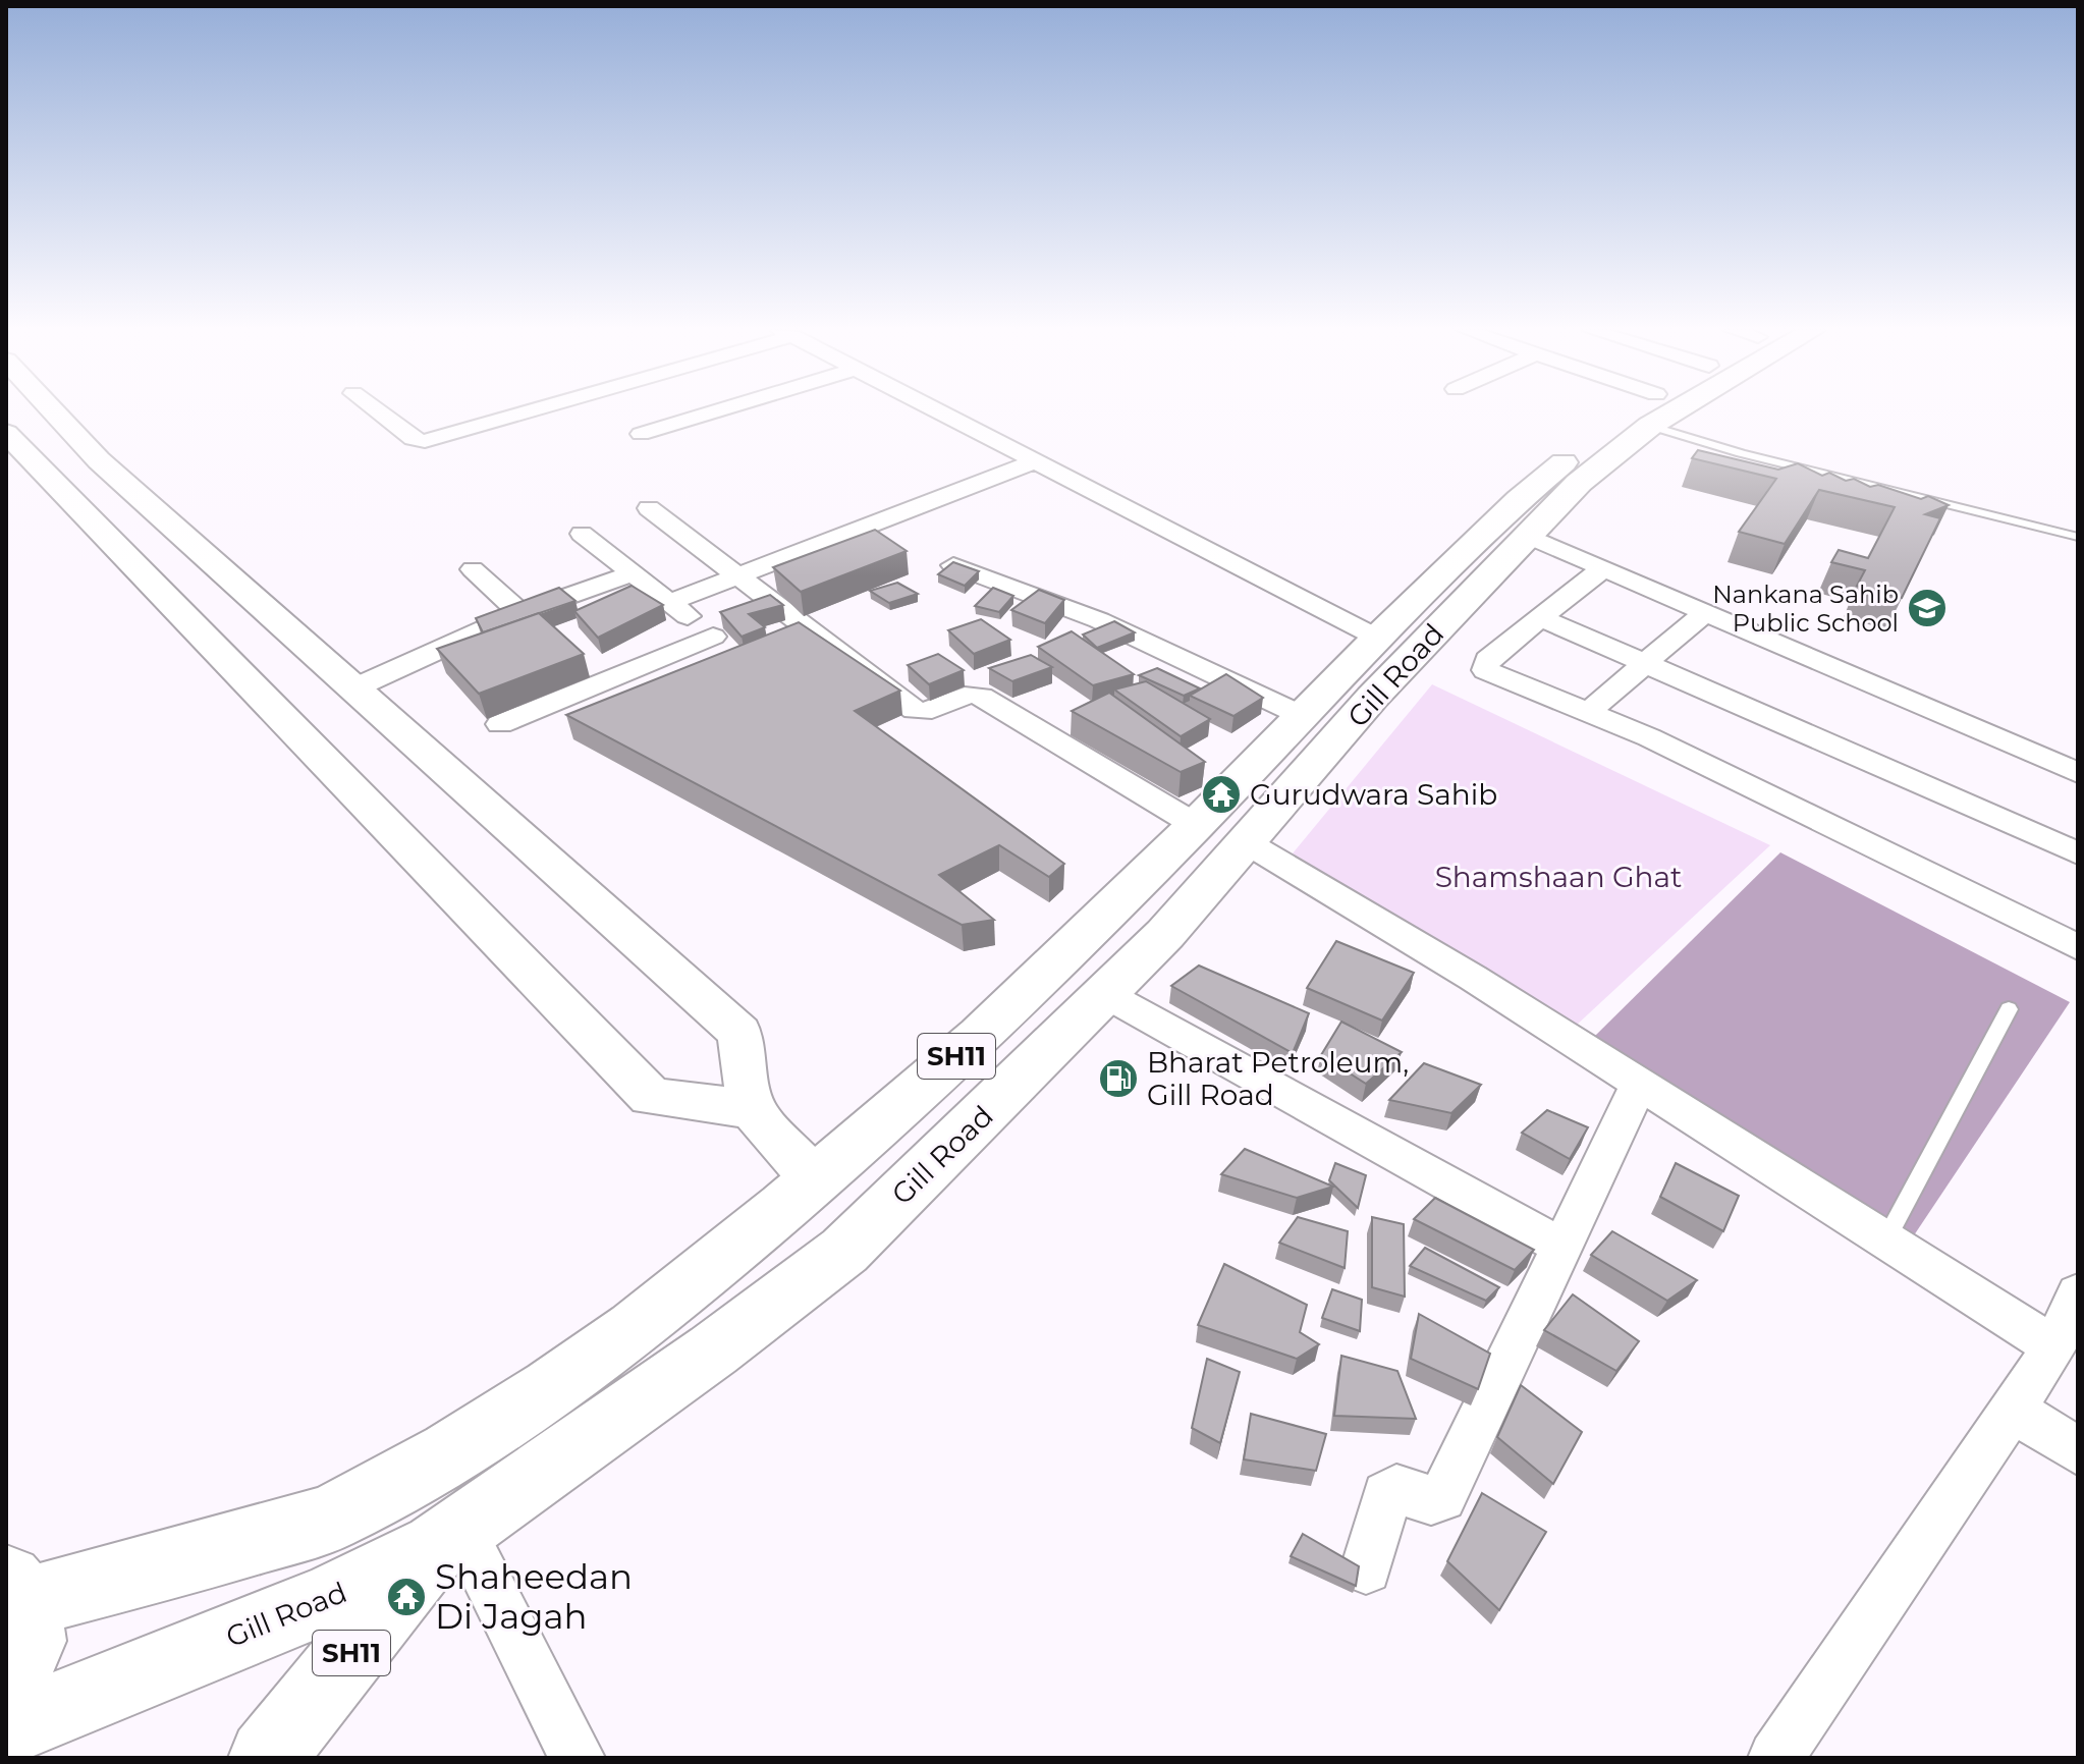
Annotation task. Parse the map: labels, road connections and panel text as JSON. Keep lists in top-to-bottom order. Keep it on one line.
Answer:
{"streets":{"main road":["Gill Road","SH11"]},"crossings":[["Gill Road","SH11"]],"parks":["Shamshaan Ghat"],"places":{"school or university":["Nankana Sahib Public School"],"temple":["Gurudwara Sahib","Shaheedan Di Jagah"],"fuel station":["Bharat Petroleum, Gill Road"]}}
